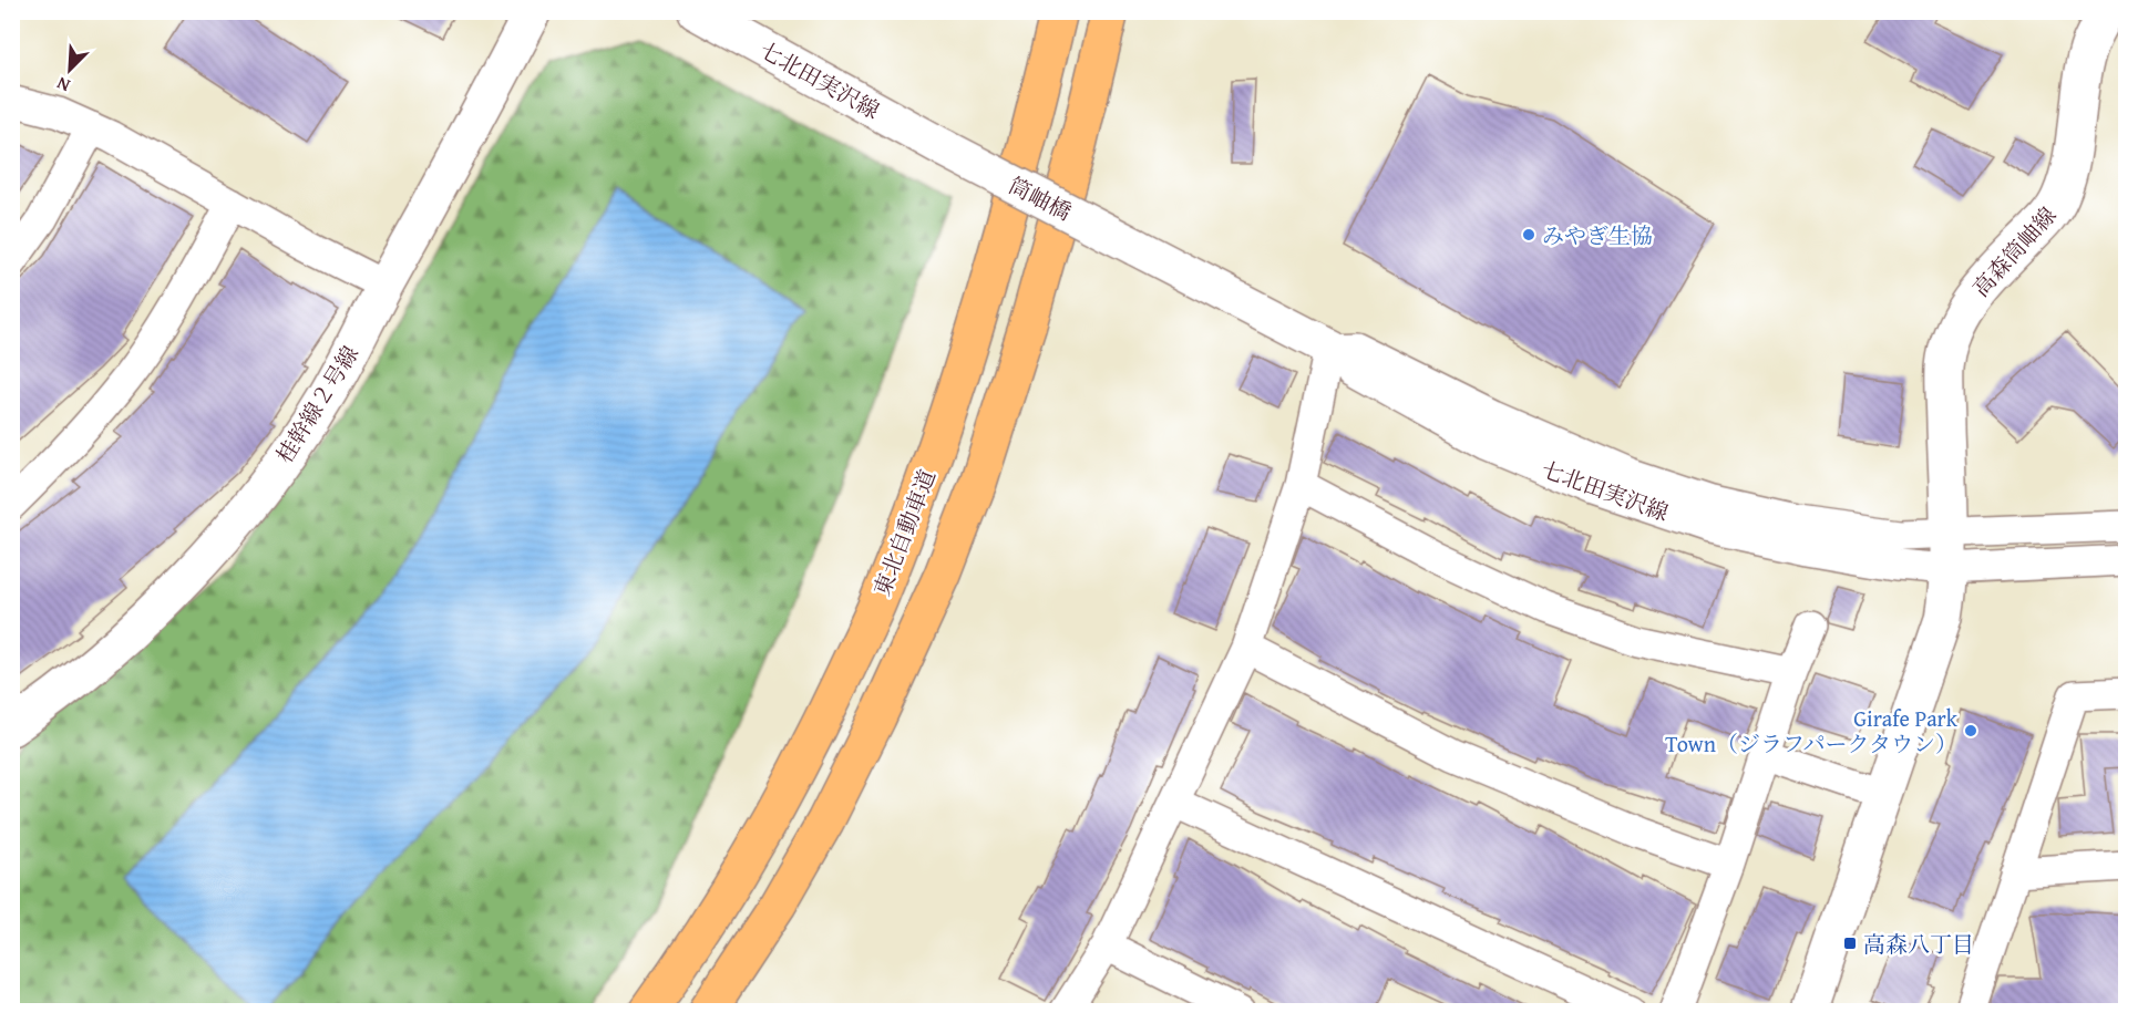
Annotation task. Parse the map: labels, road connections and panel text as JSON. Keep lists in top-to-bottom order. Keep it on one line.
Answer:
{"streets":{"highway":["東北自動車道"],"street":["七北田実沢線","筒岫橋","高森筒岫線","桂幹線２号線"]},"crossings":[["七北田実沢線","筒岫橋"],["七北田実沢線","高森筒岫線"]],"places":{"other":["みやぎ生協","Girafe Park Town（ジラフパークタウン）"],"transit":["高森八丁目"]},"north":"bottom left"}
